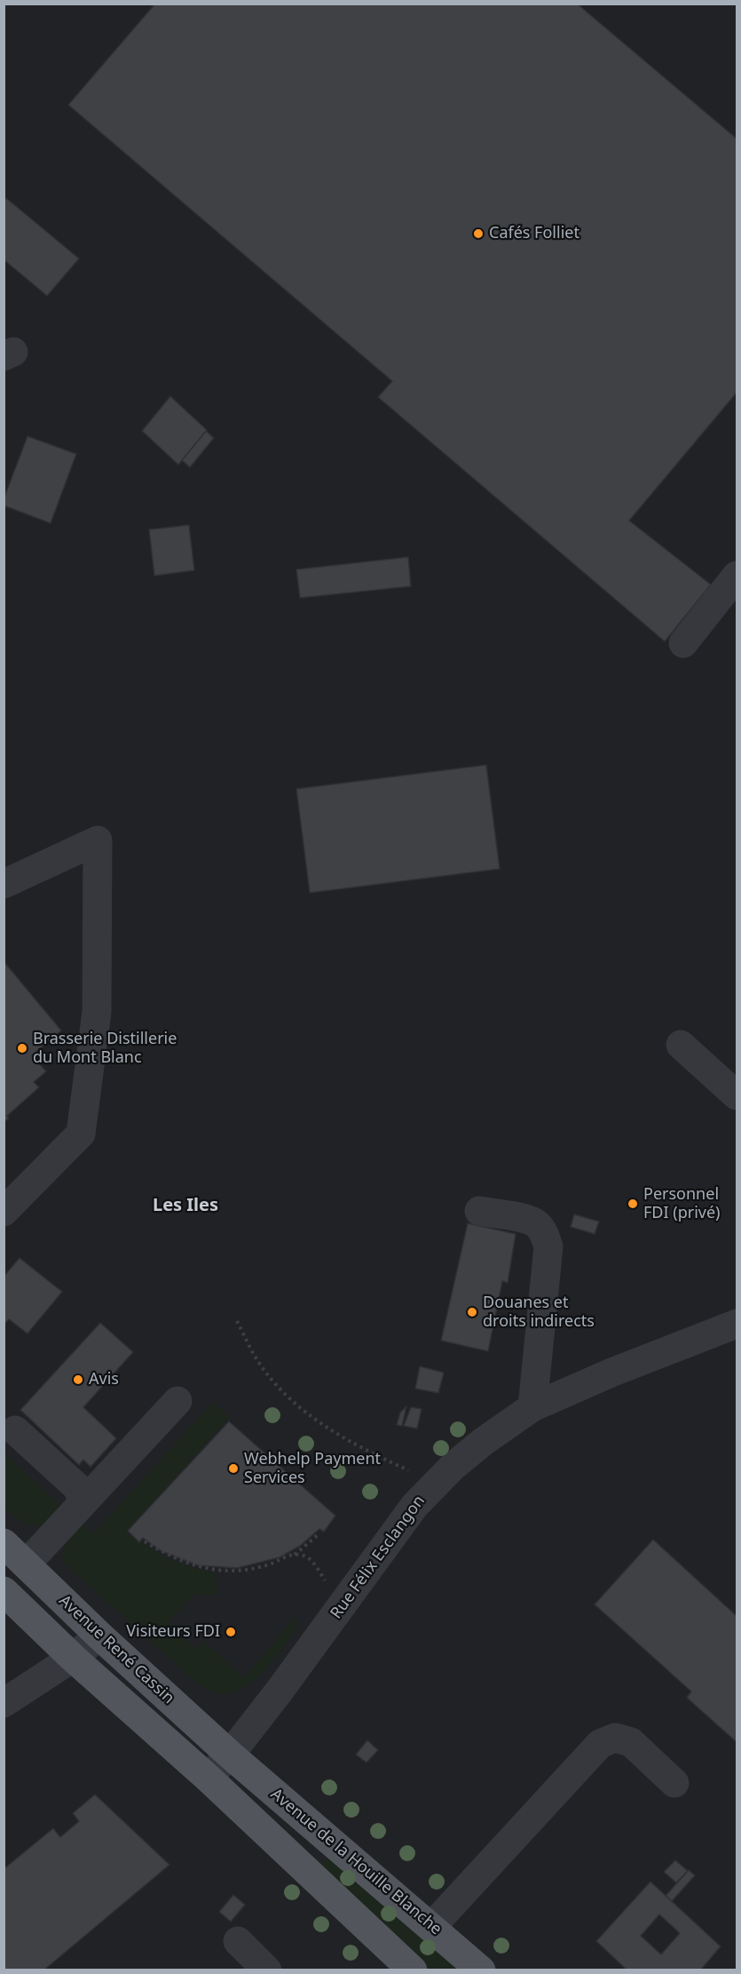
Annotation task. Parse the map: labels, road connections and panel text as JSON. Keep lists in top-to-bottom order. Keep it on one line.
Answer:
{"streets":{"main road":["Avenue René Cassin","Avenue de la Houille Blanche"],"street":["Rue Félix Esclangon"]},"crossings":[["Rue Félix Esclangon","Avenue René Cassin"],["Rue Félix Esclangon","Avenue de la Houille Blanche"],["Avenue René Cassin","Avenue de la Houille Blanche"]],"districts":["Les Iles"],"places":["Cafés Folliet","Brasserie Distillerie du Mont Blanc","Personnel FDI (privé)","Douanes et droits indirects","Avis","Webhelp Payment Services","Visiteurs FDI"]}
